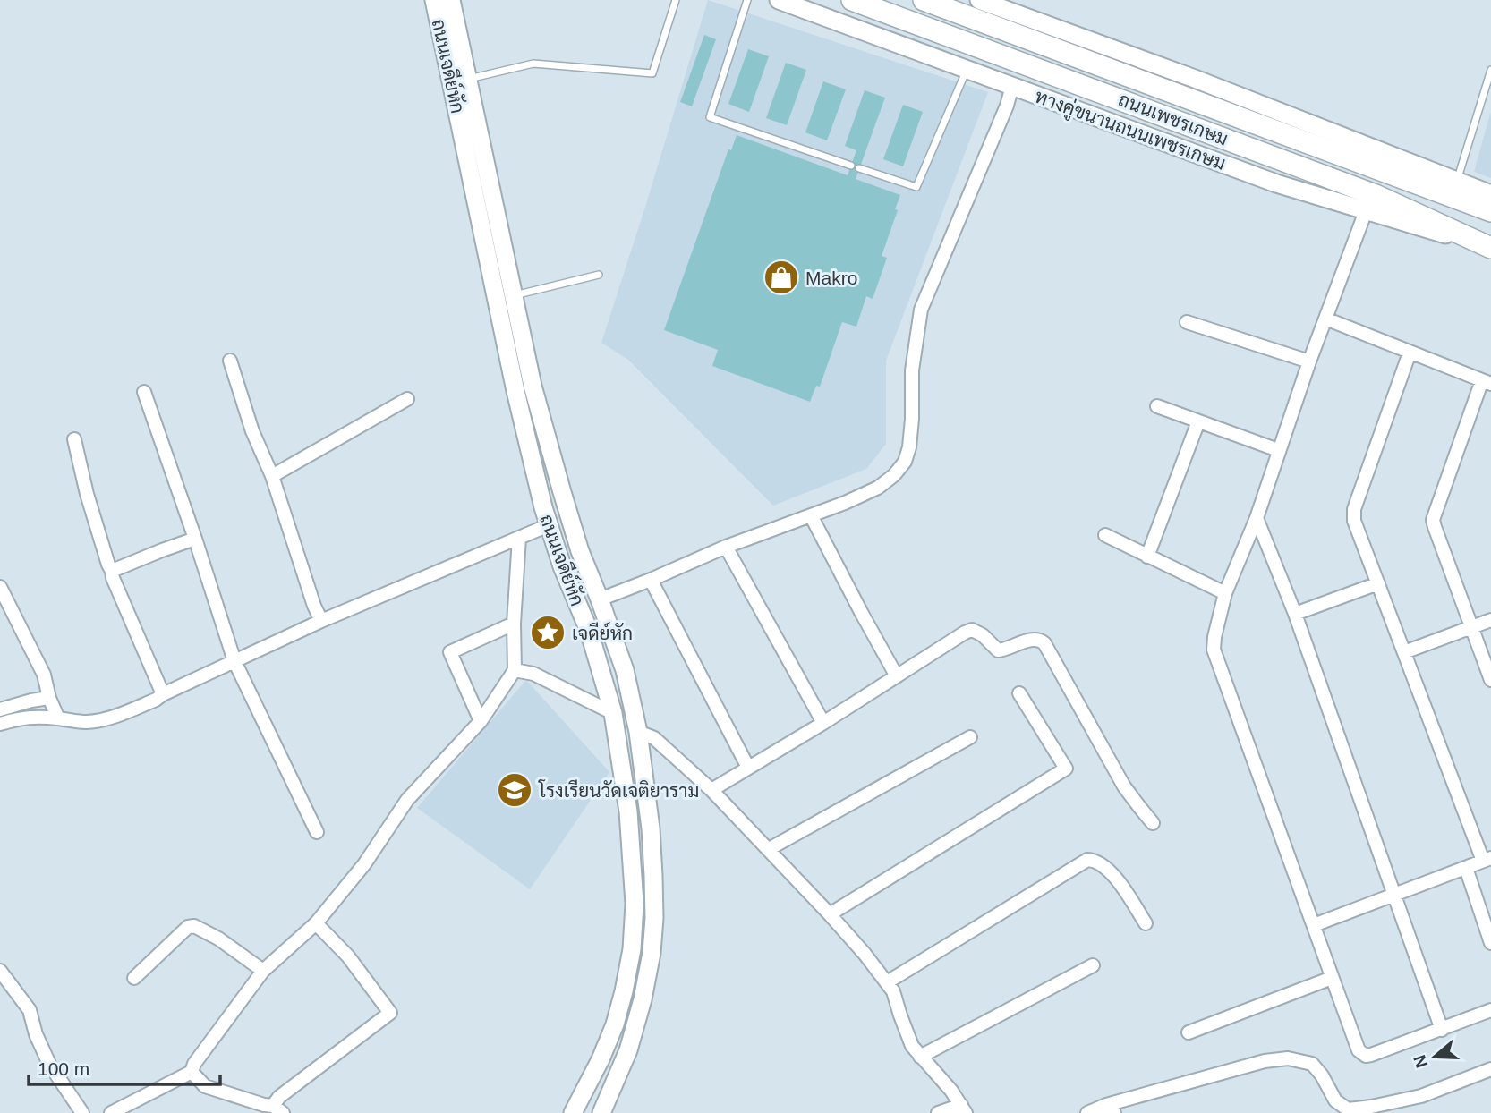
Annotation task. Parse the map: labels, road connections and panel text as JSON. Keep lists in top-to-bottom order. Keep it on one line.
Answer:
{"streets":{"highway":["ถนนเพชรเกษม"],"main road":["ถนนเจดีย์หัก","ทางคู่ขนานถนนเพชรเกษม"]},"crossings":[["ถนนเพชรเกษม","ทางคู่ขนานถนนเพชรเกษม"]],"places":{"shop":["Makro"],"place":["เจดีย์หัก"],"school or university":["โรงเรียนวัดเจติยาราม"]},"scale_bar":"100 m","north":"left"}
